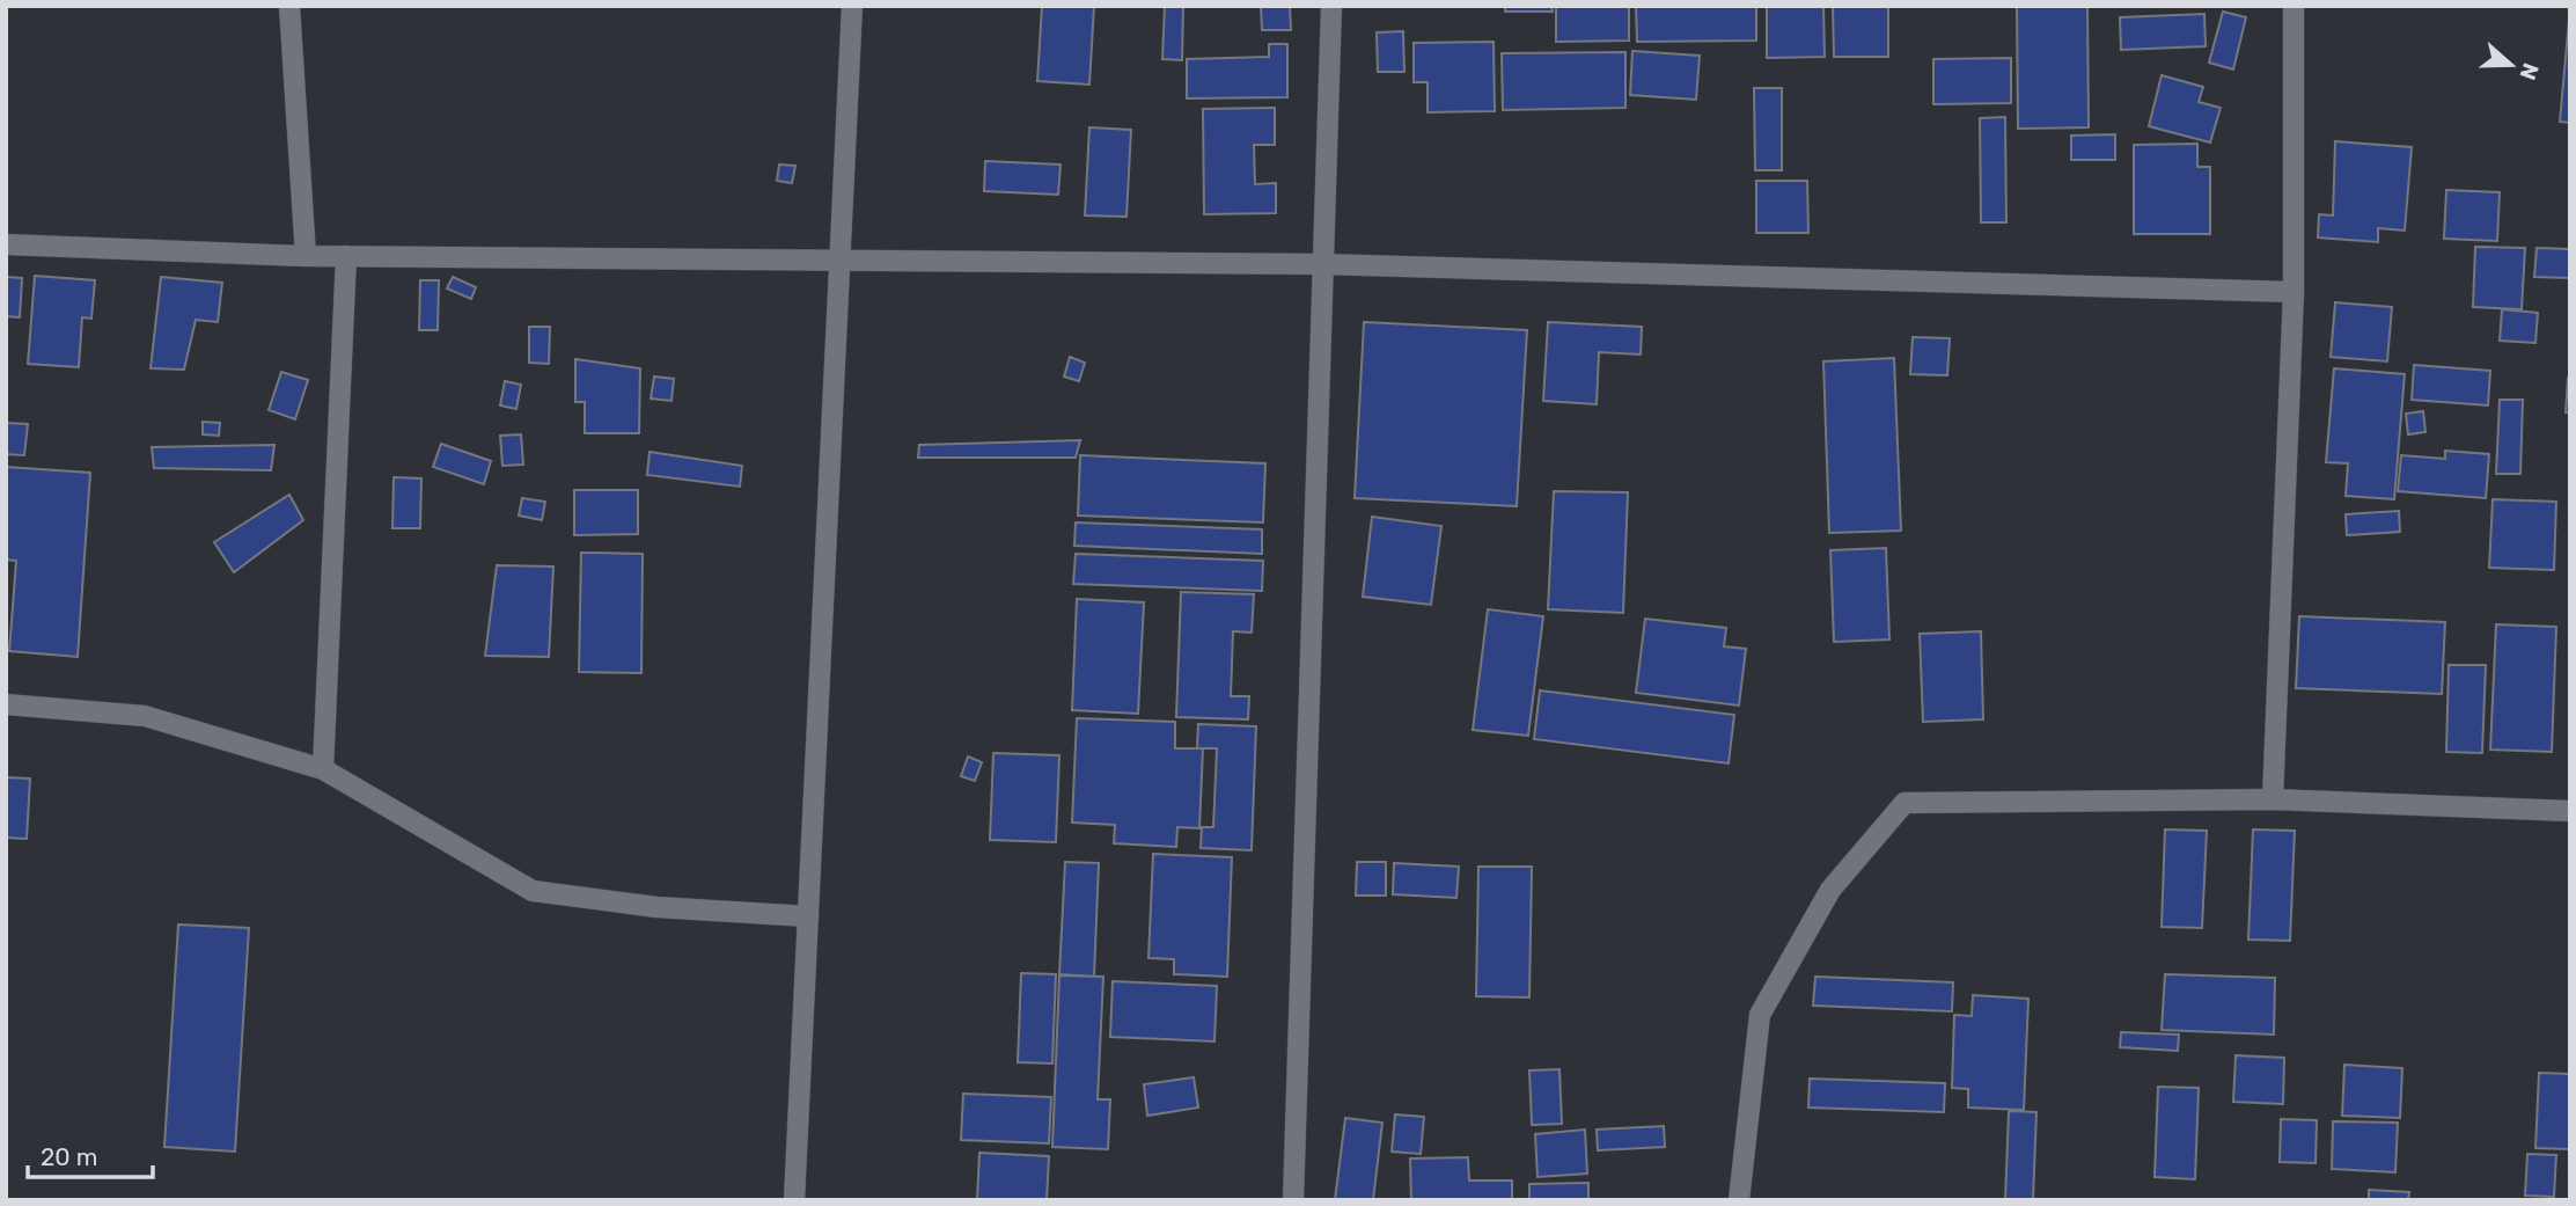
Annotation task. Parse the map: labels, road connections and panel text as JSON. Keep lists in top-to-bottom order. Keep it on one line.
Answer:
{"scale_bar":"20 m","north":"right"}
